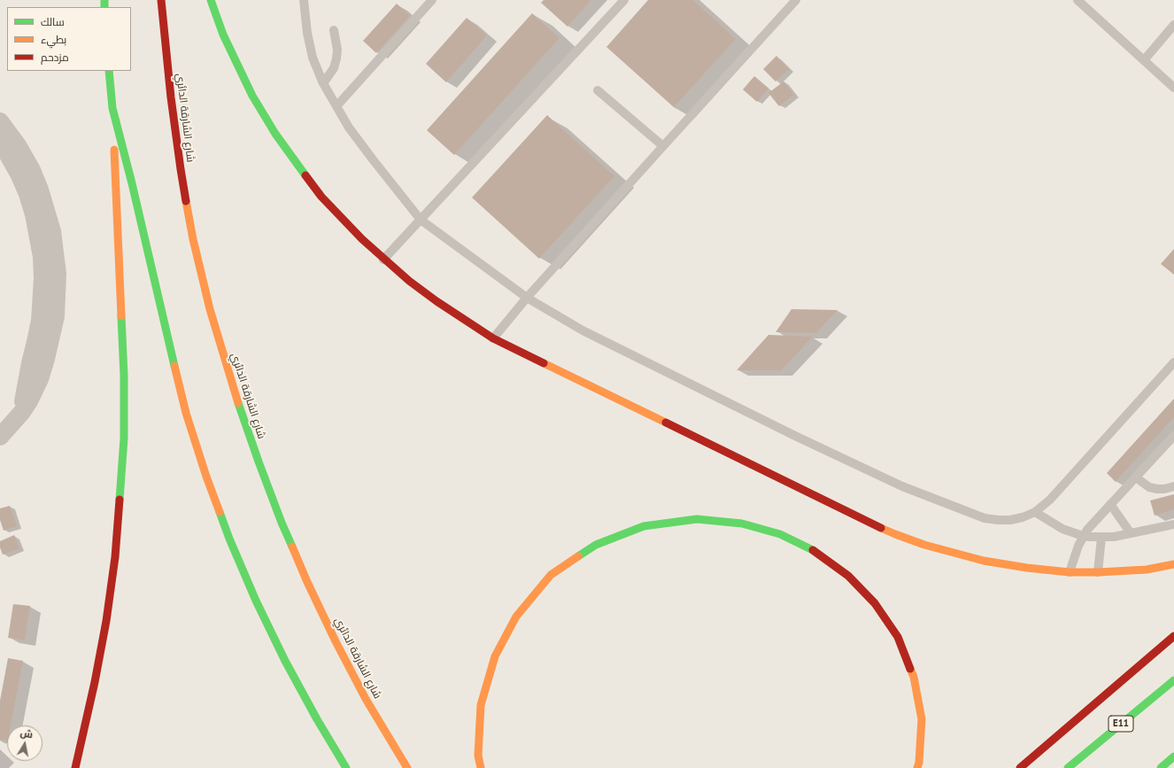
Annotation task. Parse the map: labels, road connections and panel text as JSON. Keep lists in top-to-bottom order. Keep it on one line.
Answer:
{"streets":{"main road":["شارع الشارقة الدائري","E11"]},"legend":["سالك","بطيء","مزدحم"],"north":"top"}
